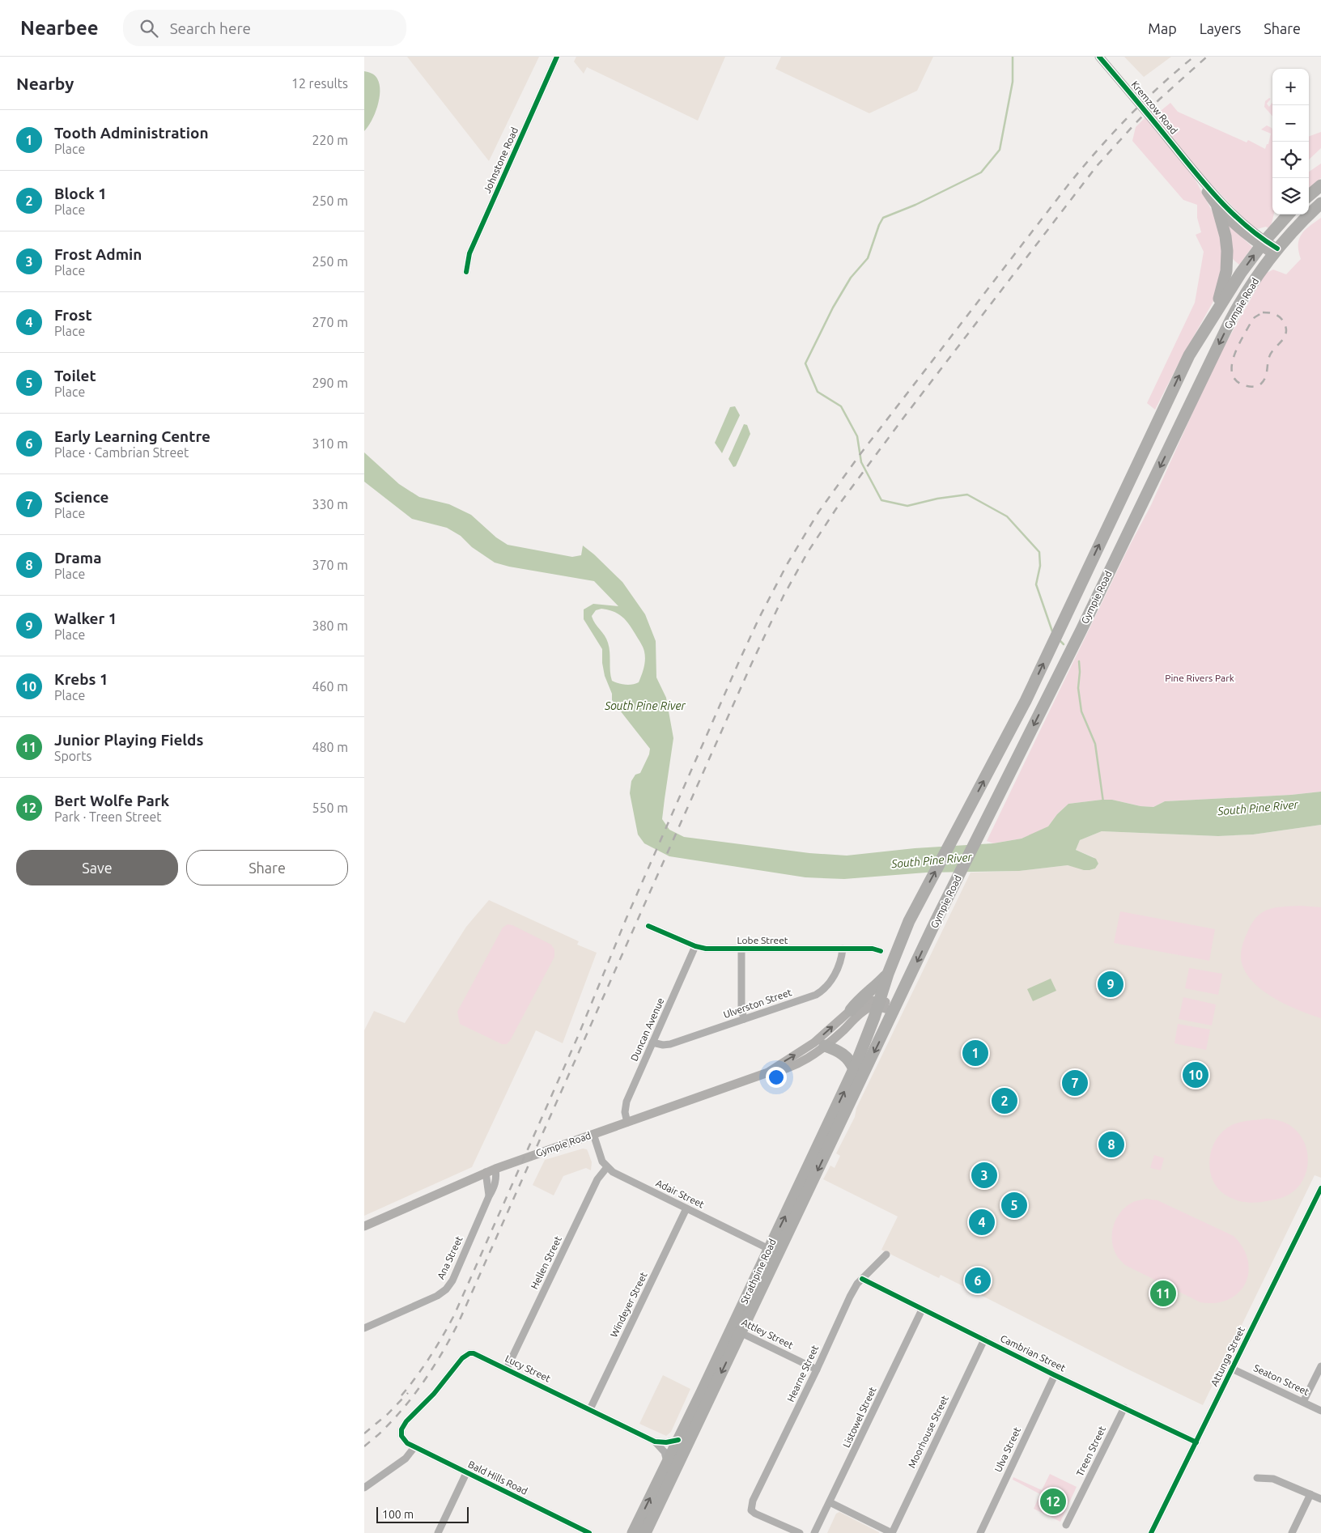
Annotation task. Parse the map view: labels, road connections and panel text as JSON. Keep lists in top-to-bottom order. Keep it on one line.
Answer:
{"streets":{"highway":["Gympie Road","Strathpine Road"],"main road":["Kremzow Road"],"street":["Johnstone Road","Lobe Street","Ulverston Street","Duncan Avenue","Adair Street","Ana Street","Hellen Street","Windeyer Street","Attley Street","Cambrian Street","Attunga Street","Lucy Street","Hearne Street","Seaton Street","Listowel Street","Moorhouse Street","Ulva Street","Treen Street","Bald Hills Road"]},"crossings":[["Kremzow Road","Gympie Road"],["Gympie Road","Duncan Avenue"],["Gympie Road","Ana Street"],["Gympie Road","Strathpine Road"],["Lobe Street","Ulverston Street"],["Lobe Street","Duncan Avenue"],["Ulverston Street","Duncan Avenue"],["Adair Street","Hellen Street"],["Adair Street","Strathpine Road"],["Adair Street","Windeyer Street"],["Hellen Street","Lucy Street"],["Strathpine Road","Attley Street"],["Strathpine Road","Lucy Street"],["Windeyer Street","Lucy Street"],["Attley Street","Hearne Street"],["Cambrian Street","Attunga Street"],["Cambrian Street","Hearne Street"],["Cambrian Street","Listowel Street"],["Cambrian Street","Moorhouse Street"],["Cambrian Street","Ulva Street"],["Cambrian Street","Treen Street"],["Attunga Street","Seaton Street"],["Lucy Street","Bald Hills Road"]],"water":["South Pine River"],"parks":["Pine Rivers Park"],"scale_bar":"100 m","page":{"header":"Nearbee","search":"Search here","nav":["Map","Layers","Share"],"heading":["Nearby","12 results"],"map_buttons":["+","−"],"list":[{"mark":"1","name":"Tooth Administration","note":"Place","value":"220 m"},{"mark":"2","name":"Block 1","note":"Place","value":"250 m"},{"mark":"3","name":"Frost Admin","note":"Place","value":"250 m"},{"mark":"4","name":"Frost","note":"Place","value":"270 m"},{"mark":"5","name":"Toilet","note":"Place","value":"290 m"},{"mark":"6","name":"Early Learning Centre","note":"Place · Cambrian Street","value":"310 m"},{"mark":"7","name":"Science","note":"Place","value":"330 m"},{"mark":"8","name":"Drama","note":"Place","value":"370 m"},{"mark":"9","name":"Walker 1","note":"Place","value":"380 m"},{"mark":"10","name":"Krebs 1","note":"Place","value":"460 m"},{"mark":"11","name":"Junior Playing Fields","note":"Sports","value":"480 m"},{"mark":"12","name":"Bert Wolfe Park","note":"Park · Treen Street","value":"550 m"}],"buttons":["Save","Share"],"pins":["9","1","10","7","2","8","3","5","4","6","11","12"],"scale":"100 m"}}
